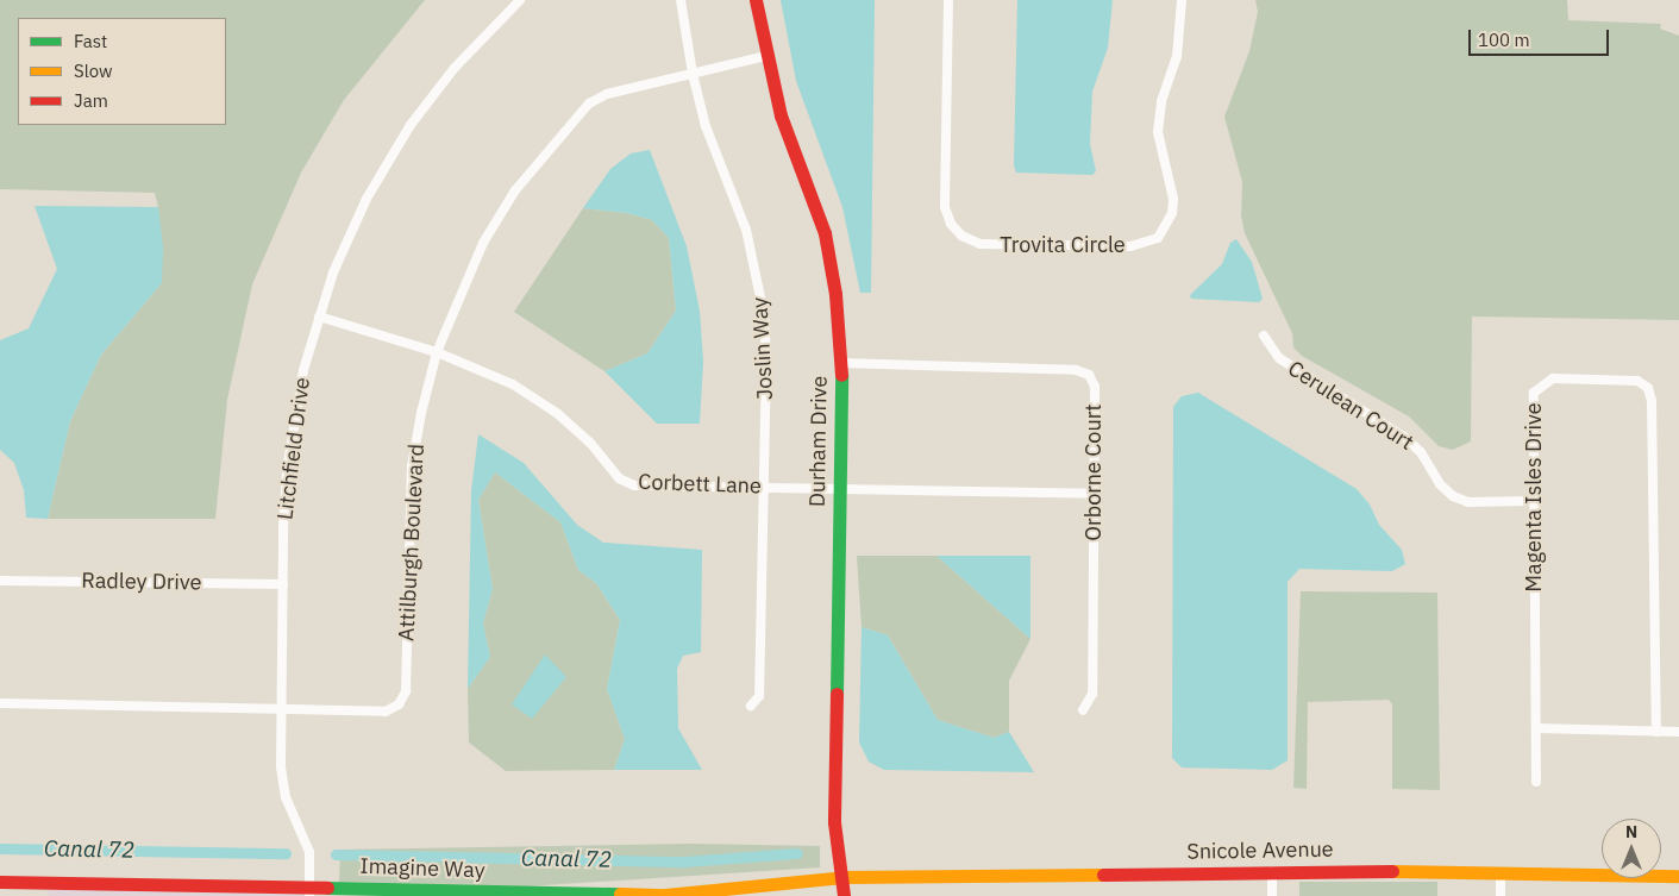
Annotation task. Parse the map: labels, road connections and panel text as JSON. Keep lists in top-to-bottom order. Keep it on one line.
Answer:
{"streets":{"street":["Trovita Circle","Joslin Way","Cerulean Court","Durham Drive","Litchfield Drive","Orborne Court","Corbett Lane","Magenta Isles Drive","Attilburgh Boulevard","Radley Drive","Snicole Avenue","Imagine Way"]},"crossings":[["Joslin Way","Corbett Lane"],["Joslin Way","Attilburgh Boulevard"],["Cerulean Court","Magenta Isles Drive"],["Durham Drive","Orborne Court"],["Durham Drive","Corbett Lane"],["Durham Drive","Attilburgh Boulevard"],["Durham Drive","Snicole Avenue"],["Durham Drive","Imagine Way"],["Litchfield Drive","Corbett Lane"],["Litchfield Drive","Attilburgh Boulevard"],["Litchfield Drive","Radley Drive"],["Litchfield Drive","Imagine Way"],["Orborne Court","Corbett Lane"],["Corbett Lane","Attilburgh Boulevard"],["Snicole Avenue","Imagine Way"]],"water":["Canal 72"],"legend":["Fast","Slow","Jam"],"scale_bar":"100 m","north":"top"}
